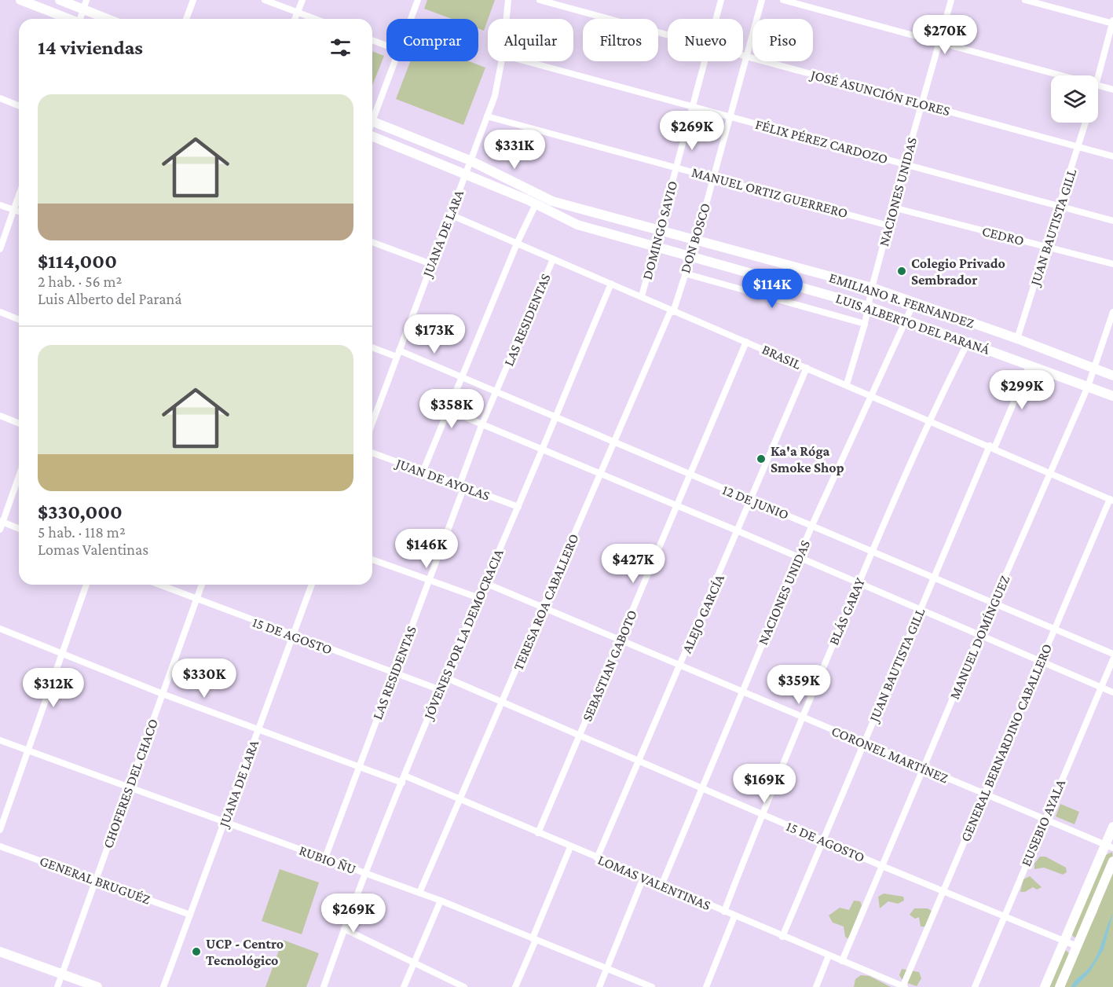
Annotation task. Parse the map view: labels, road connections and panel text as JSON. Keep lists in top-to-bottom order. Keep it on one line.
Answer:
{"streets":{"main road":["EMILIANO R. FERNANDEZ","LUIS ALBERTO DEL PARANÁ"],"street":["JOSÉ ASUNCIÓN FLORES","FÉLIX PÉREZ CARDOZO","NACIONES UNIDAS","MANUEL ORTIZ GUERRERO","JUAN BAUTISTA GILL","DOMINGO SAVIO","JUANA DE LARA","CEDRO","DON BOSCO","LAS RESIDENTAS","BRASIL","JUAN DE AYOLAS","12 DE JUNIO","TERESA ROA CABALLERO","BLÁS GARAY","ALEJO GARCÍA","JÓVENES POR LA DEMOCRACIA","15 DE AGOSTO","MANUEL DOMÍNGUEZ","SEBASTIAN GABOTO","GENERAL BERNARDINO CABALLERO","CORONEL MARTÍNEZ","CHOFERES DEL CHACO","EUSEBIO AYALA","RUBIO ÑU","GENERAL BRUGUÉZ","LOMAS VALENTINAS"]},"crossings":[["JOSÉ ASUNCIÓN FLORES","NACIONES UNIDAS"],["JOSÉ ASUNCIÓN FLORES","JUAN BAUTISTA GILL"],["JOSÉ ASUNCIÓN FLORES","DON BOSCO"],["FÉLIX PÉREZ CARDOZO","NACIONES UNIDAS"],["FÉLIX PÉREZ CARDOZO","JUAN BAUTISTA GILL"],["FÉLIX PÉREZ CARDOZO","DOMINGO SAVIO"],["FÉLIX PÉREZ CARDOZO","DON BOSCO"],["NACIONES UNIDAS","MANUEL ORTIZ GUERRERO"],["NACIONES UNIDAS","CEDRO"],["NACIONES UNIDAS","EMILIANO R. FERNANDEZ"],["NACIONES UNIDAS","LUIS ALBERTO DEL PARANÁ"],["NACIONES UNIDAS","BRASIL"],["NACIONES UNIDAS","12 DE JUNIO"],["NACIONES UNIDAS","15 DE AGOSTO"],["NACIONES UNIDAS","CORONEL MARTÍNEZ"],["NACIONES UNIDAS","LOMAS VALENTINAS"],["MANUEL ORTIZ GUERRERO","DOMINGO SAVIO"],["MANUEL ORTIZ GUERRERO","JUANA DE LARA"],["MANUEL ORTIZ GUERRERO","DON BOSCO"],["JUAN BAUTISTA GILL","CEDRO"],["JUAN BAUTISTA GILL","EMILIANO R. FERNANDEZ"],["JUAN BAUTISTA GILL","LUIS ALBERTO DEL PARANÁ"],["JUAN BAUTISTA GILL","BRASIL"],["JUAN BAUTISTA GILL","12 DE JUNIO"],["JUAN BAUTISTA GILL","15 DE AGOSTO"],["JUAN BAUTISTA GILL","CORONEL MARTÍNEZ"],["JUAN BAUTISTA GILL","LOMAS VALENTINAS"],["DOMINGO SAVIO","EMILIANO R. FERNANDEZ"],["DOMINGO SAVIO","LUIS ALBERTO DEL PARANÁ"],["DOMINGO SAVIO","BRASIL"],["JUANA DE LARA","EMILIANO R. FERNANDEZ"],["JUANA DE LARA","LUIS ALBERTO DEL PARANÁ"],["JUANA DE LARA","BRASIL"],["JUANA DE LARA","12 DE JUNIO"],["JUANA DE LARA","15 DE AGOSTO"],["JUANA DE LARA","RUBIO ÑU"],["JUANA DE LARA","GENERAL BRUGUÉZ"],["JUANA DE LARA","LOMAS VALENTINAS"],["DON BOSCO","EMILIANO R. FERNANDEZ"],["DON BOSCO","LUIS ALBERTO DEL PARANÁ"],["DON BOSCO","BRASIL"],["DON BOSCO","TERESA ROA CABALLERO"],["EMILIANO R. FERNANDEZ","MANUEL DOMÍNGUEZ"],["LAS RESIDENTAS","BRASIL"],["LAS RESIDENTAS","JUAN DE AYOLAS"],["LAS RESIDENTAS","12 DE JUNIO"],["LAS RESIDENTAS","15 DE AGOSTO"],["LAS RESIDENTAS","RUBIO ÑU"],["LAS RESIDENTAS","LOMAS VALENTINAS"],["LUIS ALBERTO DEL PARANÁ","BLÁS GARAY"],["LUIS ALBERTO DEL PARANÁ","MANUEL DOMÍNGUEZ"],["BRASIL","TERESA ROA CABALLERO"],["BRASIL","BLÁS GARAY"],["BRASIL","ALEJO GARCÍA"],["BRASIL","JÓVENES POR LA DEMOCRACIA"],["BRASIL","MANUEL DOMÍNGUEZ"],["BRASIL","SEBASTIAN GABOTO"],["BRASIL","GENERAL BERNARDINO CABALLERO"],["JUAN DE AYOLAS","JÓVENES POR LA DEMOCRACIA"],["12 DE JUNIO","TERESA ROA CABALLERO"],["12 DE JUNIO","BLÁS GARAY"],["12 DE JUNIO","ALEJO GARCÍA"],["12 DE JUNIO","JÓVENES POR LA DEMOCRACIA"],["12 DE JUNIO","MANUEL DOMÍNGUEZ"],["12 DE JUNIO","SEBASTIAN GABOTO"],["12 DE JUNIO","GENERAL BERNARDINO CABALLERO"],["TERESA ROA CABALLERO","15 DE AGOSTO"],["TERESA ROA CABALLERO","CORONEL MARTÍNEZ"],["TERESA ROA CABALLERO","RUBIO ÑU"],["TERESA ROA CABALLERO","LOMAS VALENTINAS"],["BLÁS GARAY","15 DE AGOSTO"],["BLÁS GARAY","CORONEL MARTÍNEZ"],["BLÁS GARAY","LOMAS VALENTINAS"],["ALEJO GARCÍA","15 DE AGOSTO"],["ALEJO GARCÍA","CORONEL MARTÍNEZ"],["ALEJO GARCÍA","LOMAS VALENTINAS"],["JÓVENES POR LA DEMOCRACIA","15 DE AGOSTO"],["JÓVENES POR LA DEMOCRACIA","CORONEL MARTÍNEZ"],["JÓVENES POR LA DEMOCRACIA","RUBIO ÑU"],["JÓVENES POR LA DEMOCRACIA","LOMAS VALENTINAS"],["15 DE AGOSTO","MANUEL DOMÍNGUEZ"],["15 DE AGOSTO","SEBASTIAN GABOTO"],["15 DE AGOSTO","GENERAL BERNARDINO CABALLERO"],["15 DE AGOSTO","CHOFERES DEL CHACO"],["15 DE AGOSTO","EUSEBIO AYALA"],["MANUEL DOMÍNGUEZ","CORONEL MARTÍNEZ"],["MANUEL DOMÍNGUEZ","LOMAS VALENTINAS"],["SEBASTIAN GABOTO","CORONEL MARTÍNEZ"],["SEBASTIAN GABOTO","LOMAS VALENTINAS"],["GENERAL BERNARDINO CABALLERO","CORONEL MARTÍNEZ"],["GENERAL BERNARDINO CABALLERO","LOMAS VALENTINAS"],["CORONEL MARTÍNEZ","EUSEBIO AYALA"],["CHOFERES DEL CHACO","RUBIO ÑU"],["CHOFERES DEL CHACO","GENERAL BRUGUÉZ"],["CHOFERES DEL CHACO","LOMAS VALENTINAS"]],"places":["Colegio Privado Sembrador","Ka'a Róga Smoke Shop","UCP - Centro Tecnológico"],"page":{"price":["$270K","$269K","$331K","$114K","$173K","$299K","$358K","$146K","$427K","$330K","$359K","$312K","$169K","$269K"],"chip":["Comprar","Alquilar","Filtros","Nuevo","Piso"],"heading":"14 viviendas","list":[{"name":"$114,000","note":"2 hab. · 56 m² · Luis Alberto del Paraná"},{"name":"$330,000","note":"5 hab. · 118 m² · Lomas Valentinas"}]}}
